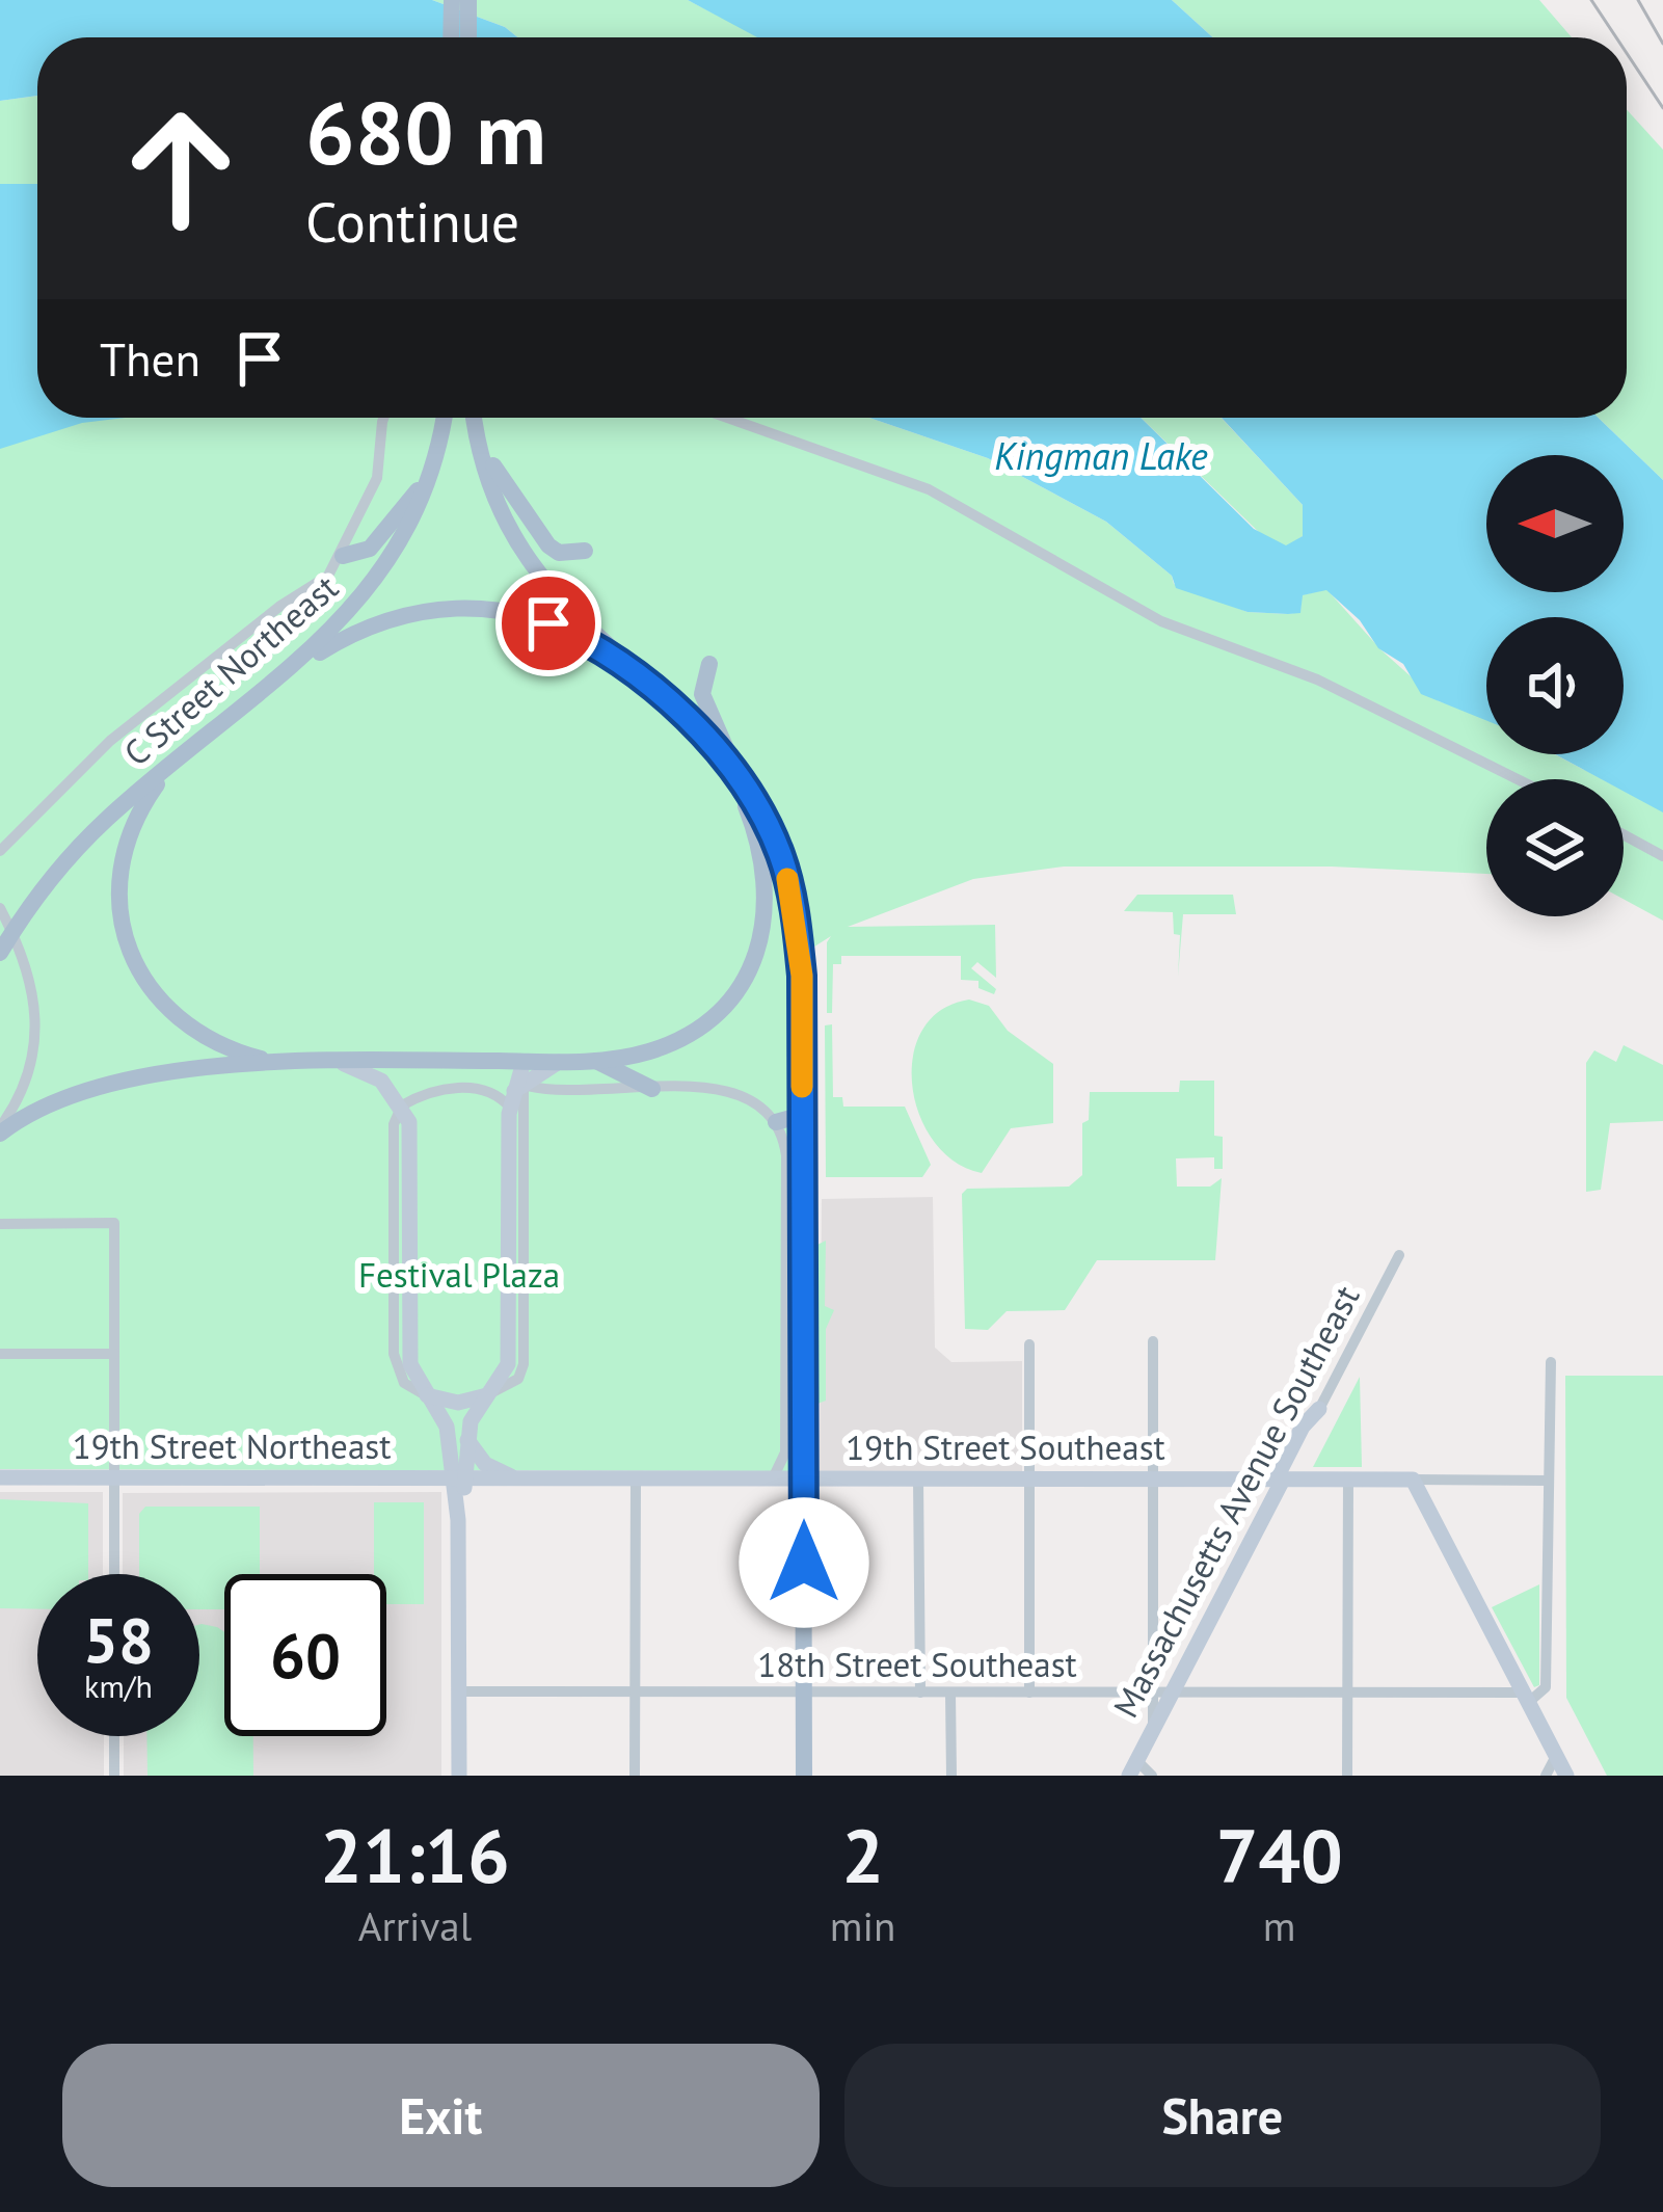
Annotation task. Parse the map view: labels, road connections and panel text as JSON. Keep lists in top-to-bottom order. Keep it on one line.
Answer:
{"streets":{"main road":["C Street Northeast","19th Street Northeast","19th Street Southeast","Massachusetts Avenue Southeast"],"street":["18th Street Southeast"]},"crossings":[["19th Street Northeast","19th Street Southeast"],["19th Street Southeast","Massachusetts Avenue Southeast"],["Massachusetts Avenue Southeast","18th Street Southeast"]],"water":["Kingman Lake"],"parks":["Festival Plaza"],"north":"left","page":{"turn":["680 m","Continue"],"then":"Then","speed":"58 km/h","limit":"60","eta":["21:16","Arrival","2","min","740","m"],"buttons":["Exit","Share"]}}
